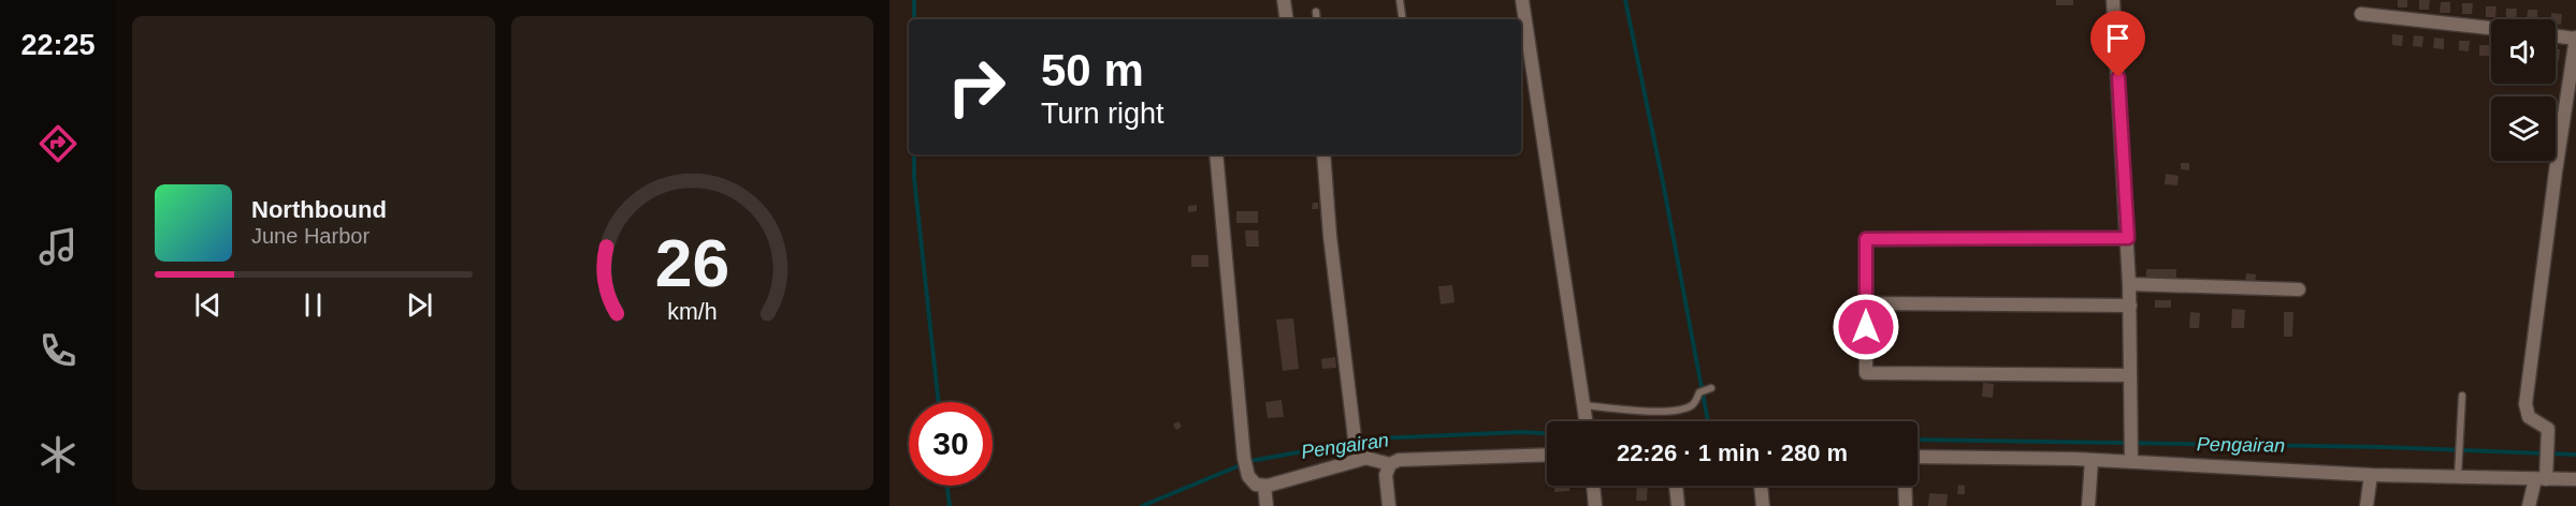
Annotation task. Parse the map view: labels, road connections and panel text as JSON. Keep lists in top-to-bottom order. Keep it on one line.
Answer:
{"water":["Pengairan"],"page":{"tabs":"22:25","turn":["50 m","Turn right"],"song":["Northbound","June Harbor"],"limit":"30","trip":"22:26 · 1 min · 280 m","gauge":["26","km/h"]}}
